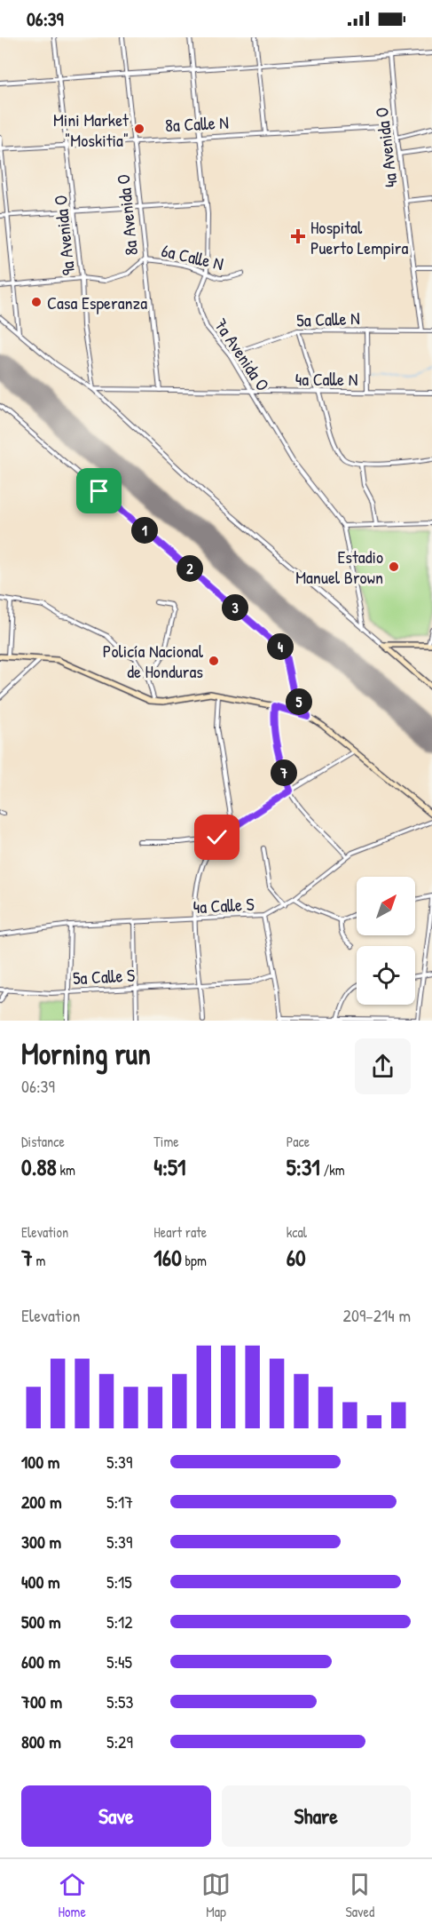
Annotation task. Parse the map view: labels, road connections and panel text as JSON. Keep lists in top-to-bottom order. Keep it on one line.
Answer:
{"streets":{"street":["8a Calle N","4a Avenida O","8a Avenida O","9a Avenida O","6a Calle N","5a Calle N","7a Avenida O","4a Calle N","4a Calle S","5a Calle S"]},"crossings":[["8a Calle N","4a Avenida O"],["8a Calle N","8a Avenida O"],["8a Calle N","9a Avenida O"],["8a Calle N","7a Avenida O"],["4a Avenida O","5a Calle N"],["8a Avenida O","6a Calle N"],["8a Avenida O","4a Calle N"],["9a Avenida O","6a Calle N"],["9a Avenida O","4a Calle N"],["6a Calle N","7a Avenida O"],["5a Calle N","7a Avenida O"],["7a Avenida O","4a Calle N"]],"places":{"other":["Mini Market \"Moskitia\"","Casa Esperanza","Estadio Manuel Brown","Policía Nacional de Honduras"],"health":["Hospital Puerto Lempira"]},"north":"top right","page":{"status":"06:39","pins":["1","2","3","4","5","7"],"heading":["Morning run","06:39"],"stats":[["Distance","0.88 km"],["Time","4:51"],["Pace","5:31 /km"],["Elevation","7 m"],["Heart rate","160 bpm"],["kcal","60"]],"chart":["Elevation","209–214 m"],"list":[{"name":"100 m","note":"5:39"},{"name":"200 m","note":"5:17"},{"name":"300 m","note":"5:39"},{"name":"400 m","note":"5:15"},{"name":"500 m","note":"5:12"},{"name":"600 m","note":"5:45"},{"name":"700 m","note":"5:53"},{"name":"800 m","note":"5:29"}],"buttons":["Save","Share"],"tabs":["Home","Map","Saved"]}}
